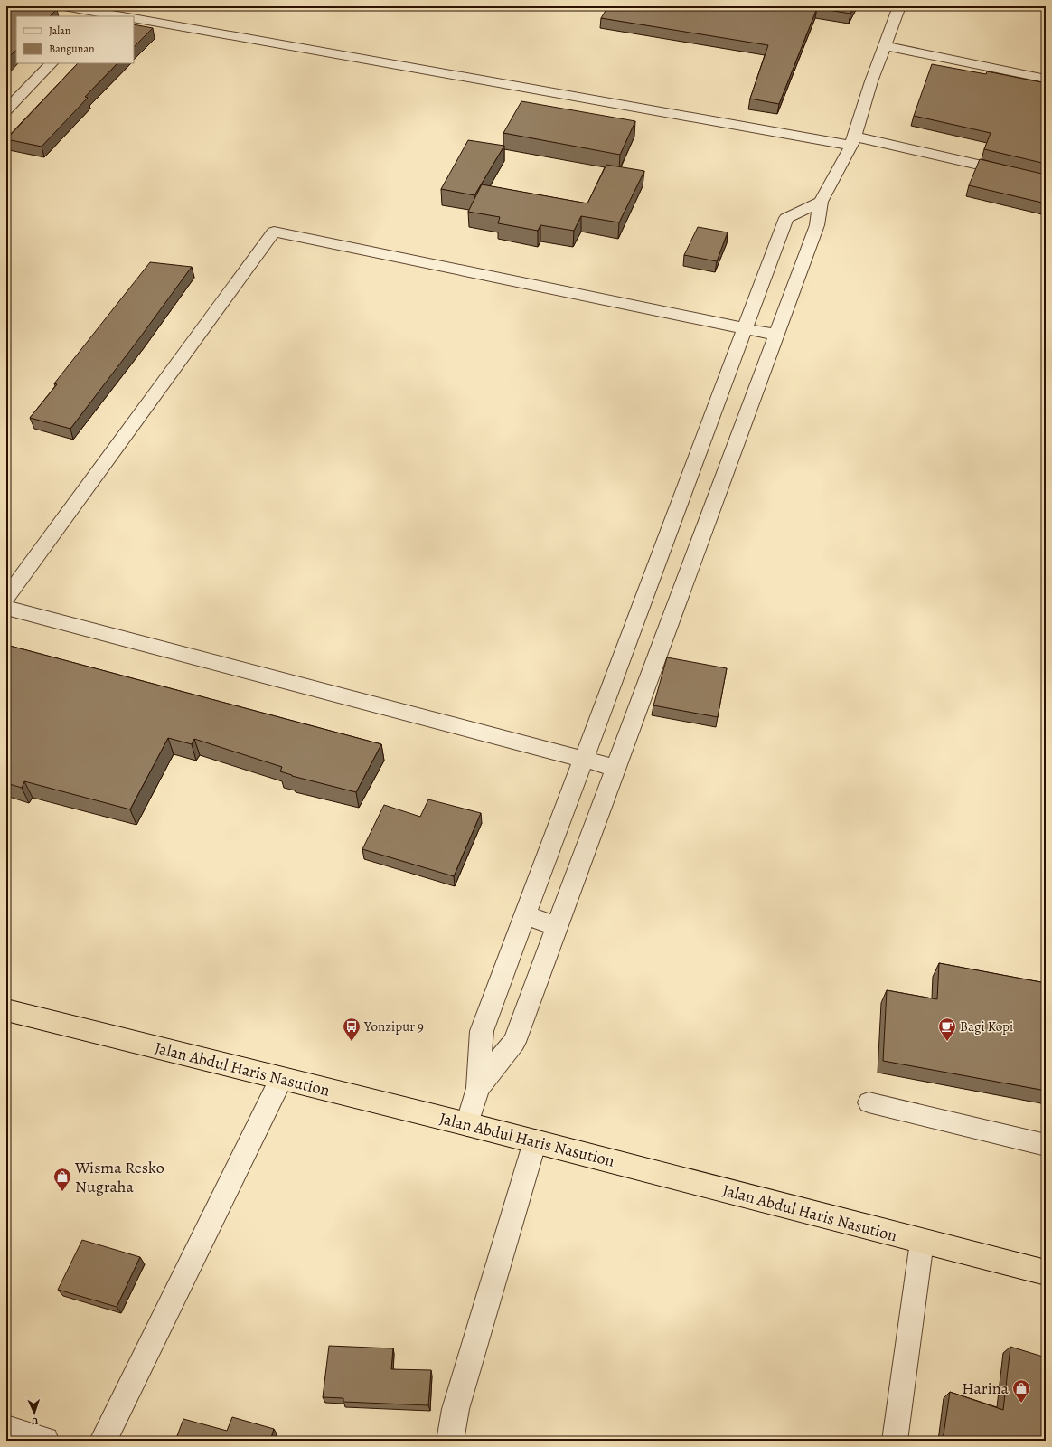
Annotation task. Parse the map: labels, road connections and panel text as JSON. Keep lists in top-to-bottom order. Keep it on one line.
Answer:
{"streets":{"highway":["Jalan Abdul Haris Nasution"]},"places":{"bus stop":["Yonzipur 9"],"cafe":["Bagi Kopi"],"shop":["Wisma Resko Nugraha","Harina"]},"legend":["Jalan","Bangunan"],"north":"bottom"}
